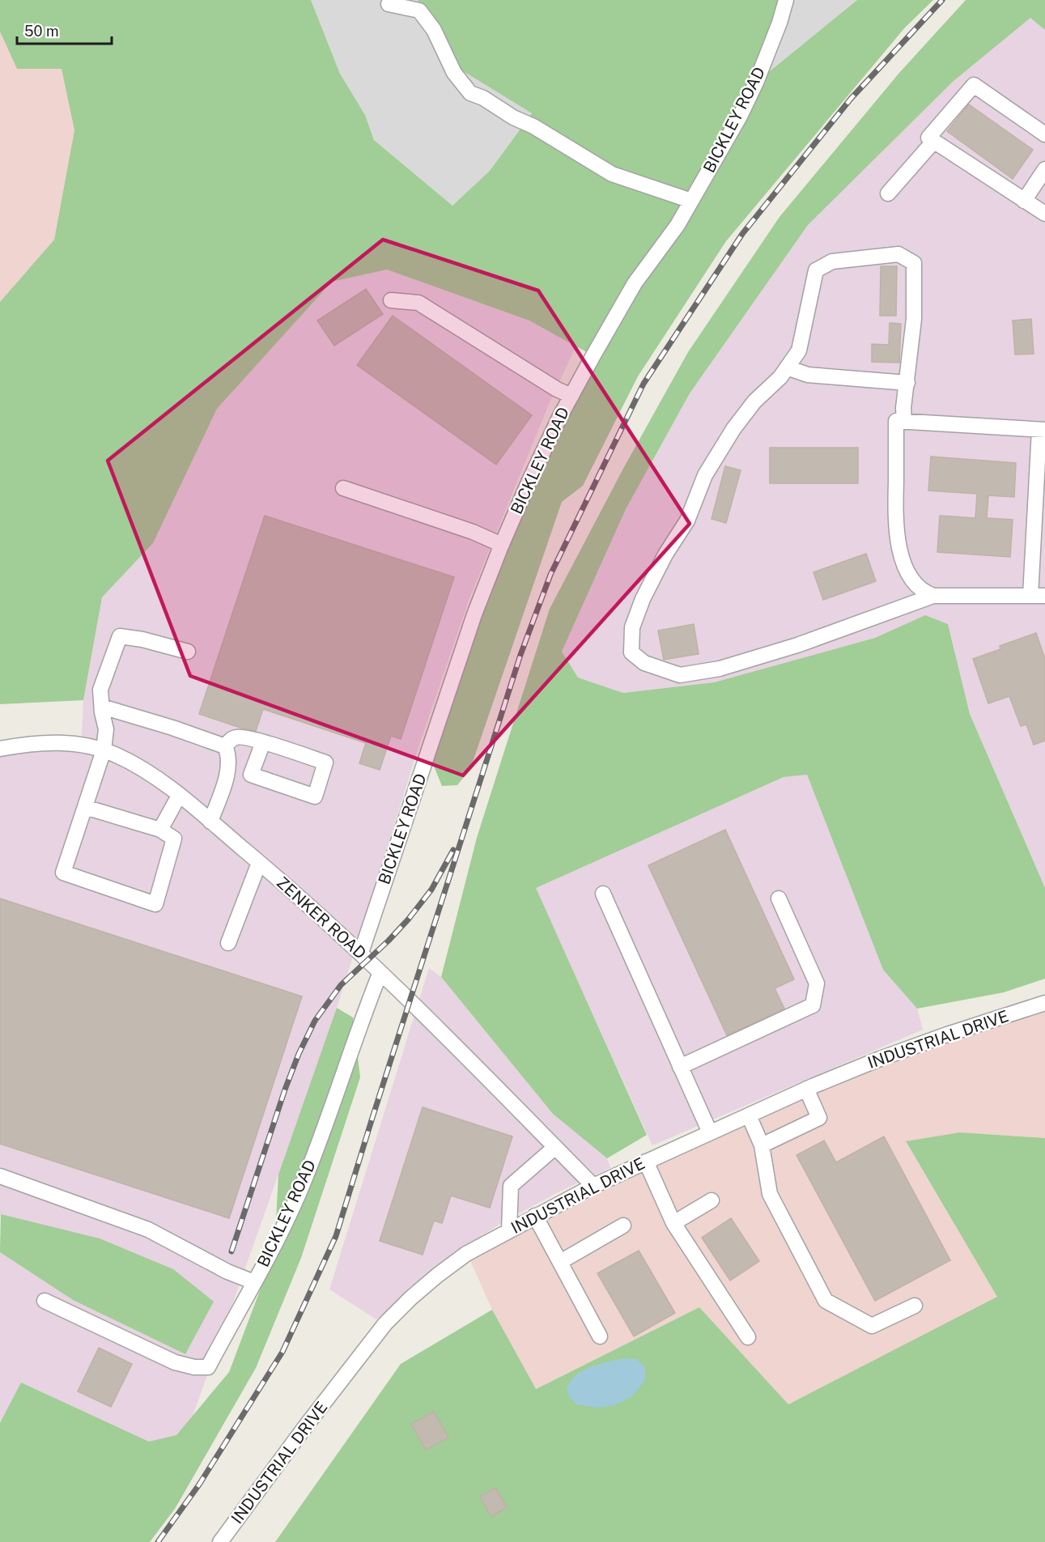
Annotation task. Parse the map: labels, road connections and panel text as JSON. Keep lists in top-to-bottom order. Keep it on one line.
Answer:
{"streets":{"street":["BICKLEY ROAD","ZENKER ROAD","INDUSTRIAL DRIVE"]},"crossings":[["BICKLEY ROAD","ZENKER ROAD"],["ZENKER ROAD","INDUSTRIAL DRIVE"]],"scale_bar":"50 m"}
